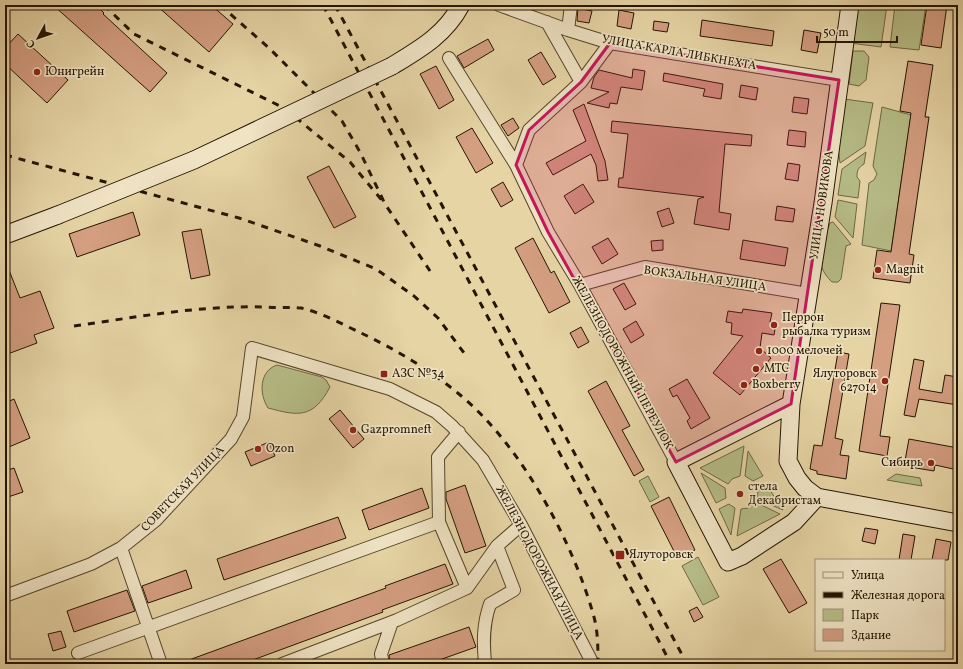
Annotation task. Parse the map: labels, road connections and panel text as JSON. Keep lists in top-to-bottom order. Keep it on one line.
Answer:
{"streets":{"street":["УЛИЦА КАРЛА ЛИБКНЕХТА","УЛИЦА НОВИКОВА","ВОКЗАЛЬНАЯ УЛИЦА","ЖЕЛЕЗНОДОРОЖНЫЙ ПЕРЕУЛОК","СОВЕТСКАЯ УЛИЦА","ЖЕЛЕЗНОДОРОЖНАЯ УЛИЦА"]},"crossings":[["УЛИЦА КАРЛА ЛИБКНЕХТА","УЛИЦА НОВИКОВА"],["УЛИЦА НОВИКОВА","ВОКЗАЛЬНАЯ УЛИЦА"],["УЛИЦА НОВИКОВА","ЖЕЛЕЗНОДОРОЖНЫЙ ПЕРЕУЛОК"],["ВОКЗАЛЬНАЯ УЛИЦА","ЖЕЛЕЗНОДОРОЖНЫЙ ПЕРЕУЛОК"],["СОВЕТСКАЯ УЛИЦА","ЖЕЛЕЗНОДОРОЖНАЯ УЛИЦА"]],"places":{"other":["Юнигрейн","Magnit","Перрон рыбалка туризм","1000 мелочей","МТС","Ялуторовск 627014","Boxberry","Gazpromneft","Ozon","Сибирь","стела Декабристам"],"transit":["АЗС №34","Ялуторовск"]},"legend":["Улица","Железная дорога","Парк","Здание"],"scale_bar":"50 m","north":"bottom left"}
